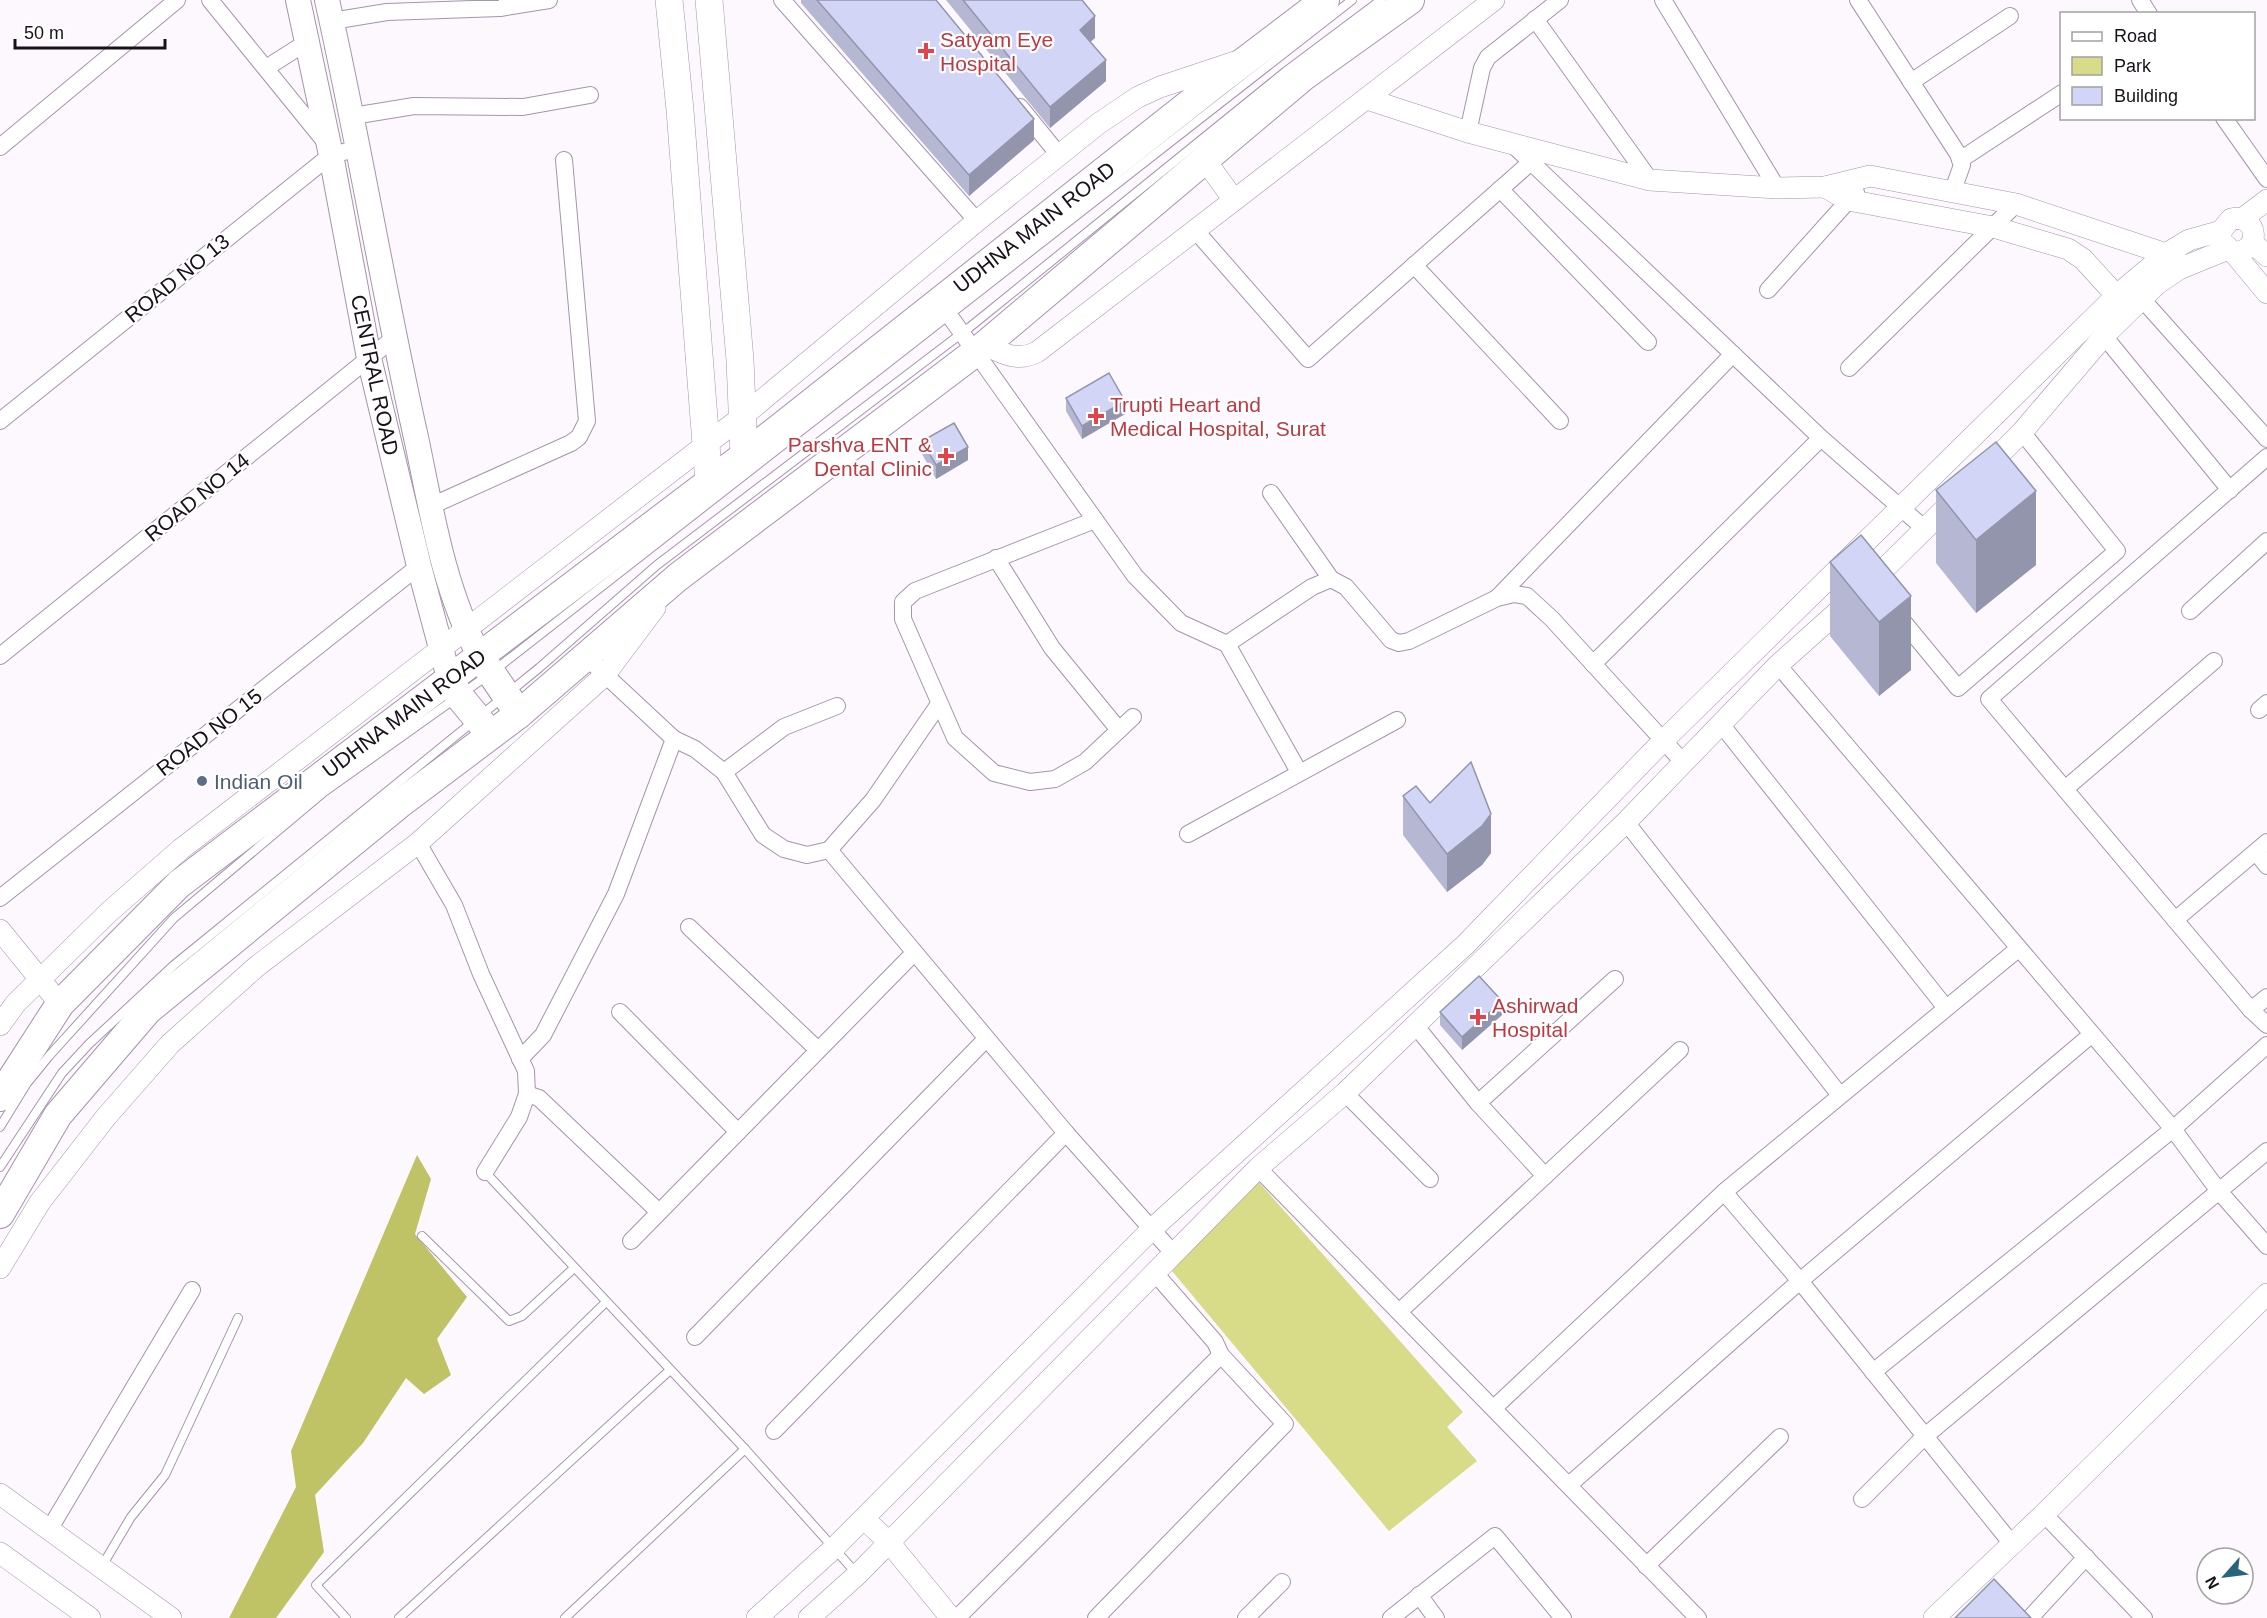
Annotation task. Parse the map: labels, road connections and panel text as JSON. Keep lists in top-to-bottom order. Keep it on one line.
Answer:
{"streets":{"highway":["UDHNA MAIN ROAD","CENTRAL ROAD"],"street":["ROAD NO 13","ROAD NO 14","ROAD NO 15"]},"crossings":[["UDHNA MAIN ROAD","CENTRAL ROAD"],["ROAD NO 13","CENTRAL ROAD"],["CENTRAL ROAD","ROAD NO 14"],["CENTRAL ROAD","ROAD NO 15"]],"places":{"health":["Satyam Eye Hospital","Trupti Heart and Medical Hospital, Surat","Parshva ENT & Dental Clinic","Ashirwad Hospital"],"other":["Indian Oil"]},"legend":["Road","Park","Building"],"scale_bar":"50 m","north":"bottom left"}
